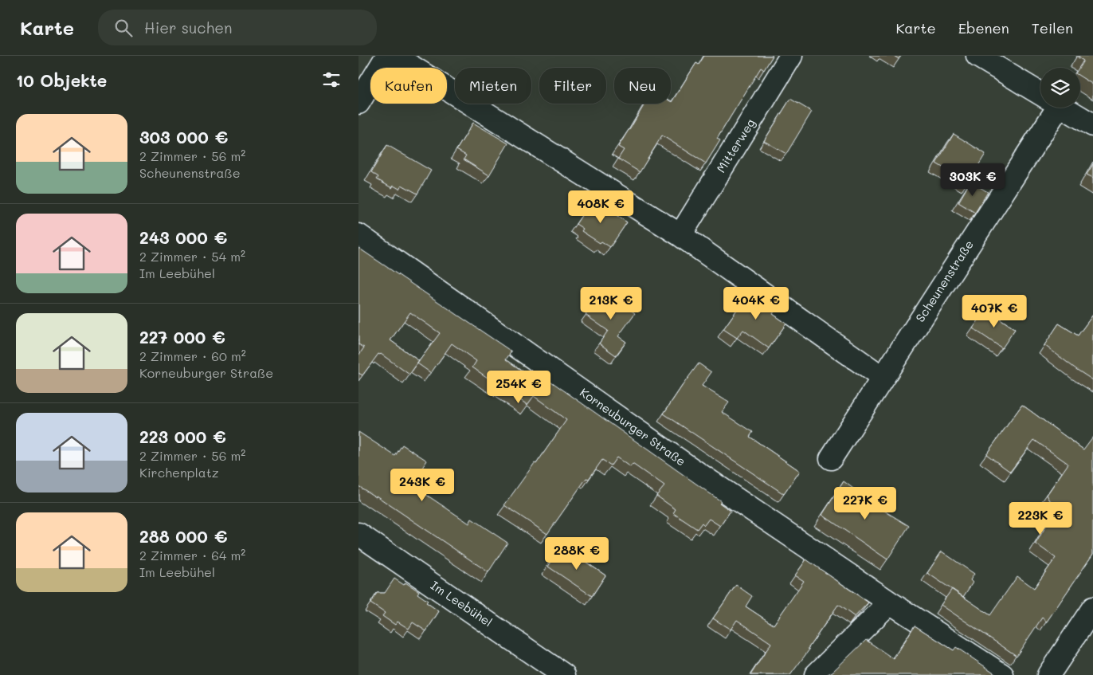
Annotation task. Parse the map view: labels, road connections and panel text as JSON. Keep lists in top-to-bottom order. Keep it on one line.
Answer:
{"streets":{"street":["Mitterweg","Scheunenstraße","Korneuburger Straße","Im Leebühel"]},"page":{"header":"Karte","search":"Hier suchen","nav":["Karte","Ebenen","Teilen"],"heading":"10 Objekte","chip":["Kaufen","Mieten","Filter","Neu"],"list":[{"name":"303 000 €","note":"2 Zimmer · 56 m² · Scheunenstraße"},{"name":"243 000 €","note":"2 Zimmer · 54 m² · Im Leebühel"},{"name":"227 000 €","note":"2 Zimmer · 60 m² · Korneuburger Straße"},{"name":"223 000 €","note":"2 Zimmer · 56 m² · Kirchenplatz"},{"name":"288 000 €","note":"2 Zimmer · 64 m² · Im Leebühel"}],"price":["303K €","408K €","213K €","404K €","407K €","254K €","243K €","227K €","223K €","288K €"]}}
